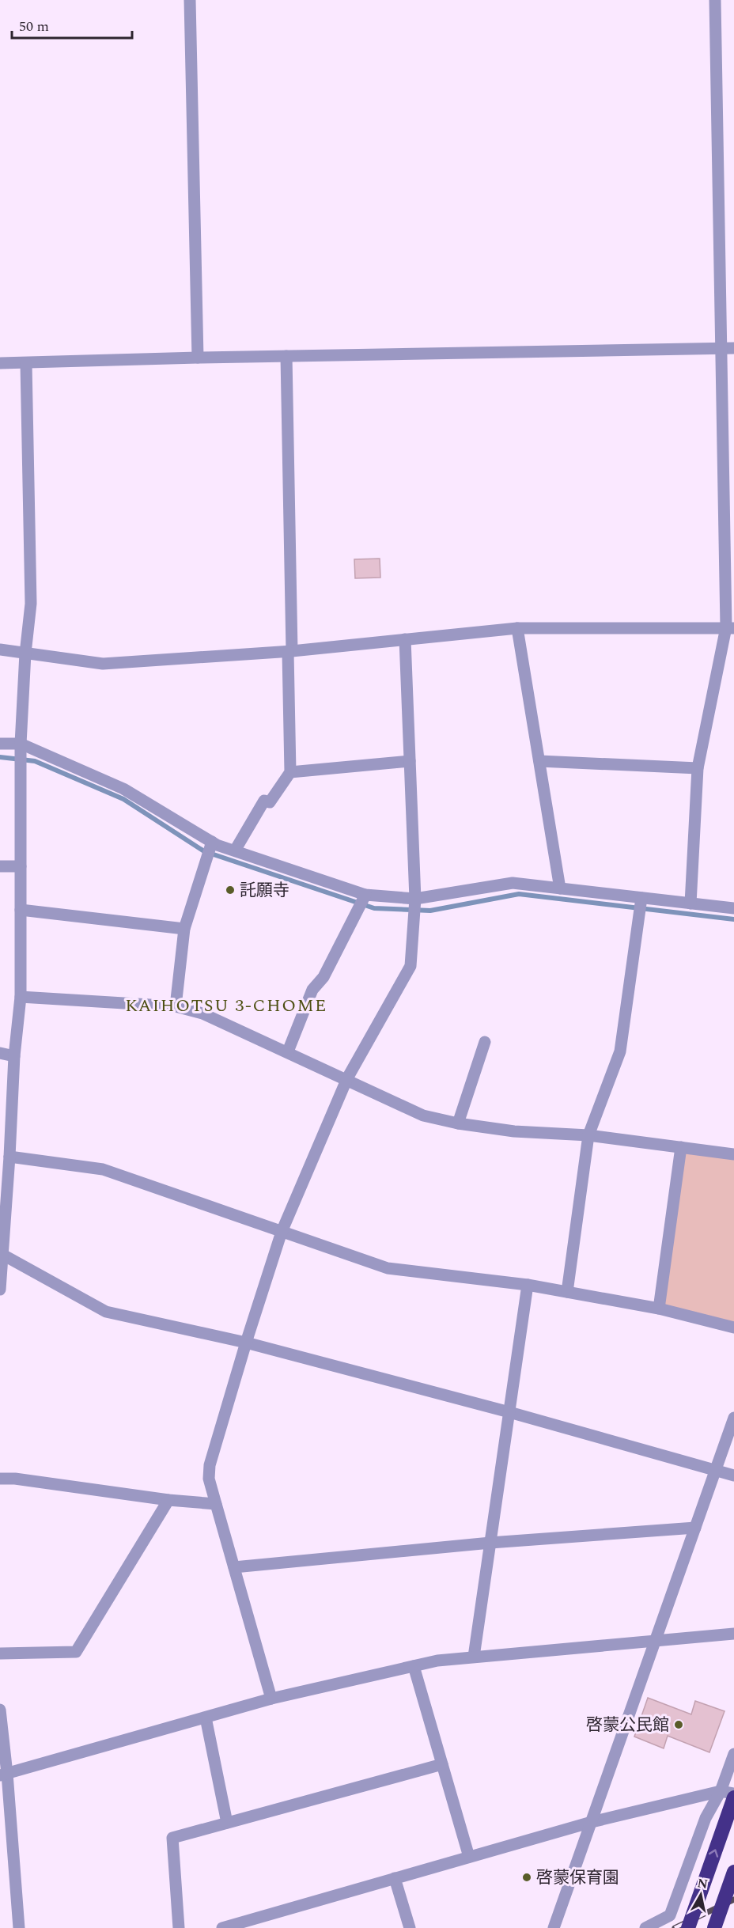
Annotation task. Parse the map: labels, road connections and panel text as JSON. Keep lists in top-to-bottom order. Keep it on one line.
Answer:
{"districts":["KAIHOTSU 3-CHOME"],"places":["託願寺","啓蒙公民館","啓蒙保育園"],"scale_bar":"50 m","north":"top"}
